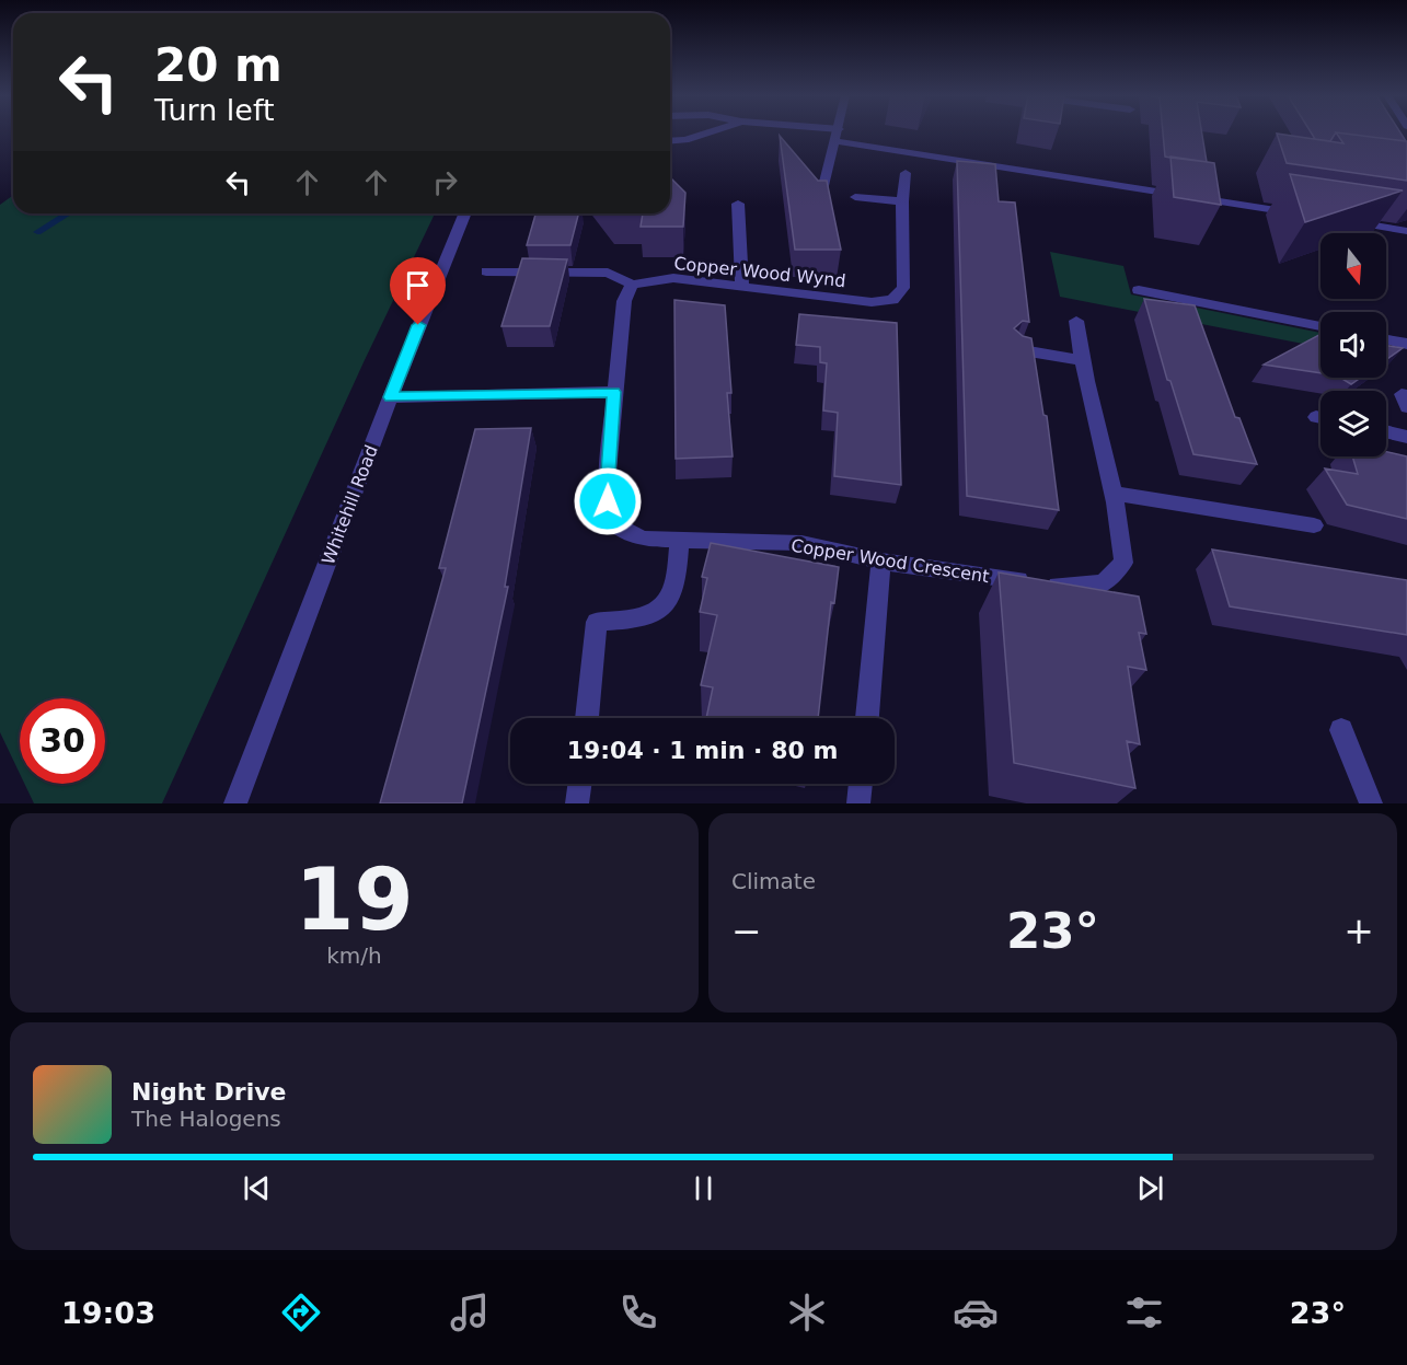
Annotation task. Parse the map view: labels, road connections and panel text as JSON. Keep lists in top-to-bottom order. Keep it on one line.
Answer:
{"streets":{"street":["Copper Wood Wynd","Whitehill Road","Copper Wood Crescent"]},"north":"bottom","page":{"turn":["20 m","Turn left"],"limit":"30","trip":"19:04 · 1 min · 80 m","tile":[["19","km/h"],"Climate"],"heat":["−","23°","+"],"song":["Night Drive","The Halogens"],"tabs":["19:03","23°"]}}
